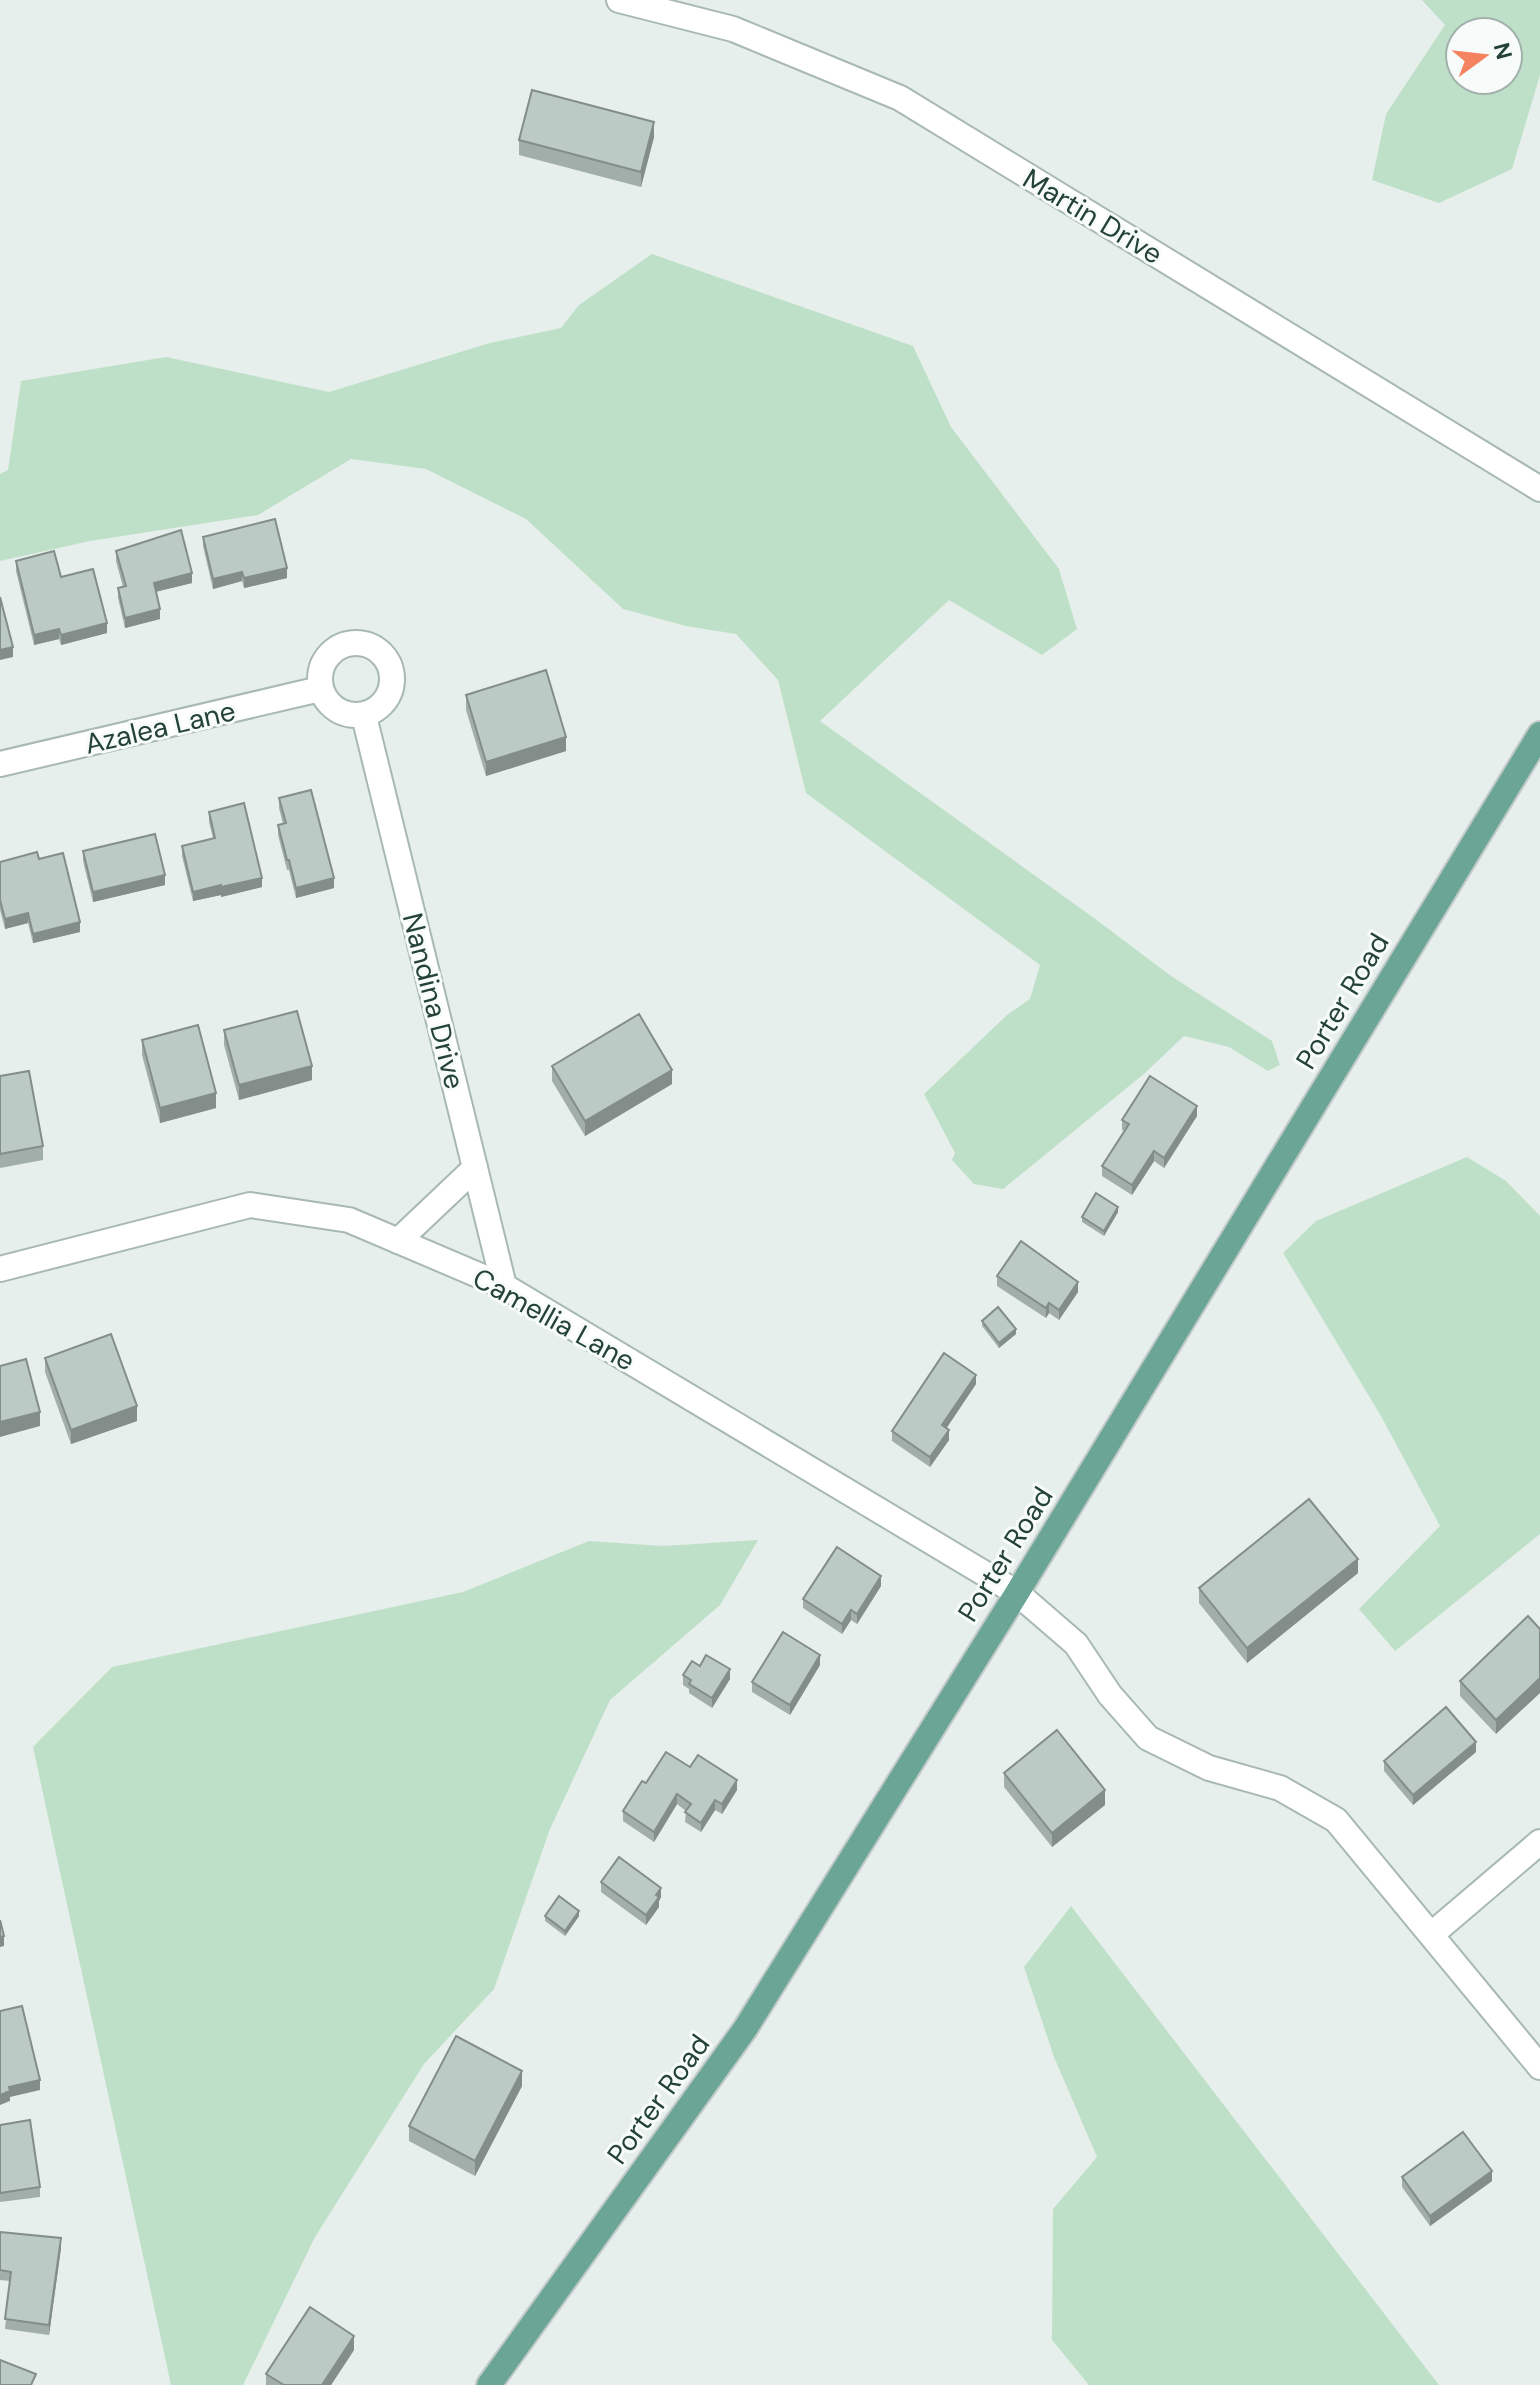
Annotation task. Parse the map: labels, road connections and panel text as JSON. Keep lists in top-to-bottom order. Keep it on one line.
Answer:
{"streets":{"main road":["Porter Road"],"street":["Martin Drive","Azalea Lane","Nandina Drive","Camellia Lane"]},"crossings":[["Azalea Lane","Nandina Drive"],["Nandina Drive","Camellia Lane"],["Porter Road","Camellia Lane"]],"north":"right"}
